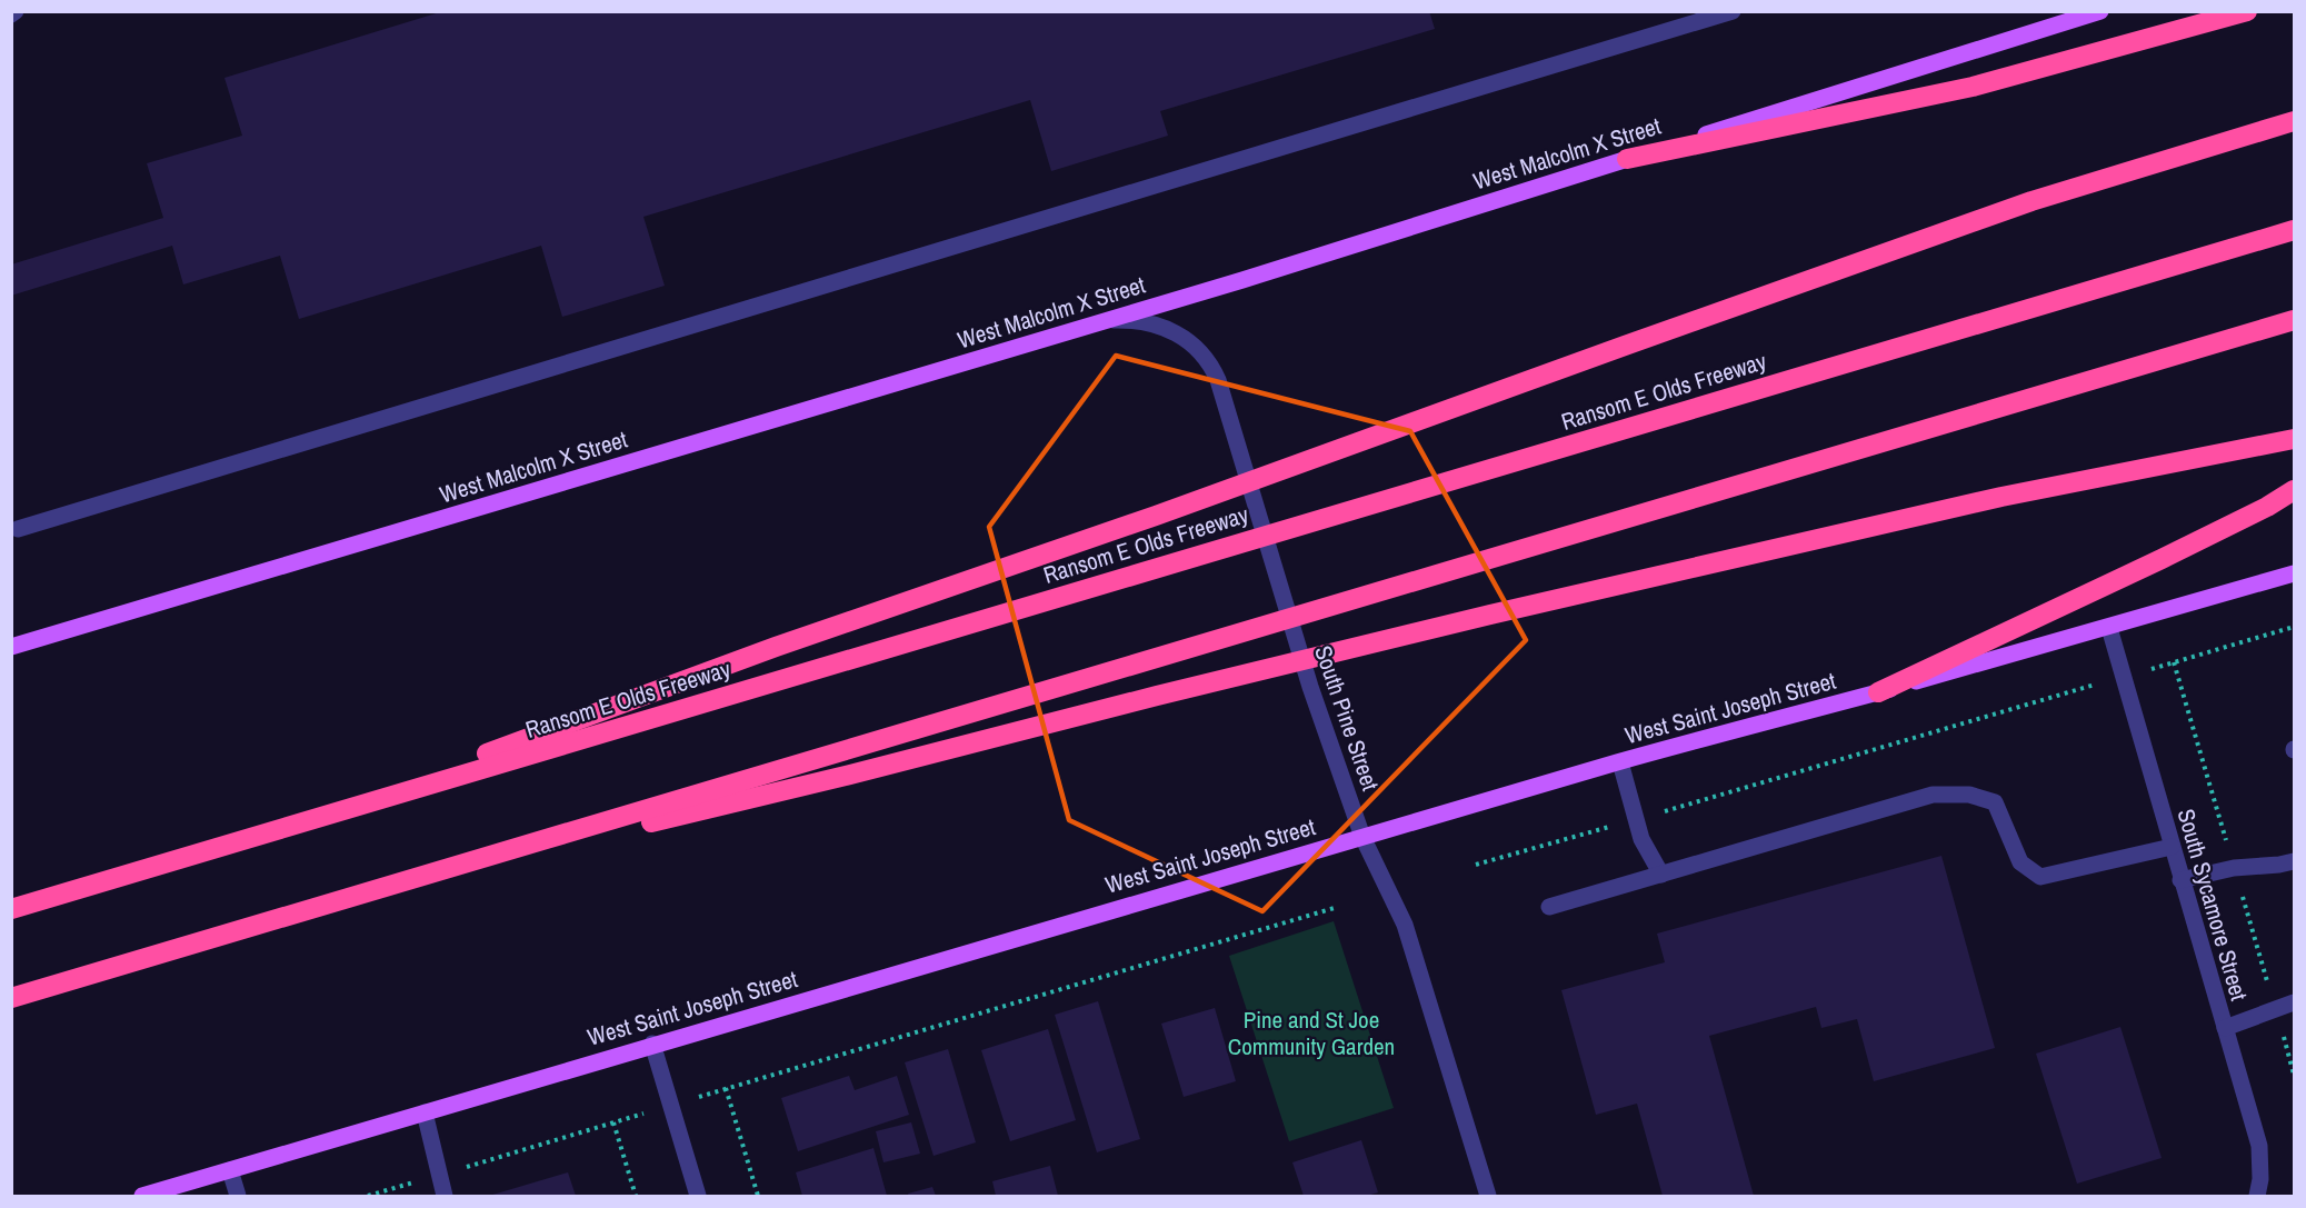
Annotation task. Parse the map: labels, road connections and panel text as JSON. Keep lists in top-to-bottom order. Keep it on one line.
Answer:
{"streets":{"highway":["Ransom E Olds Freeway"],"main road":["West Malcolm X Street","West Saint Joseph Street"],"street":["South Pine Street","South Sycamore Street"]},"crossings":[["West Malcolm X Street","South Pine Street"],["West Saint Joseph Street","South Pine Street"],["West Saint Joseph Street","South Sycamore Street"]],"parks":["Pine and St Joe Community Garden"]}
